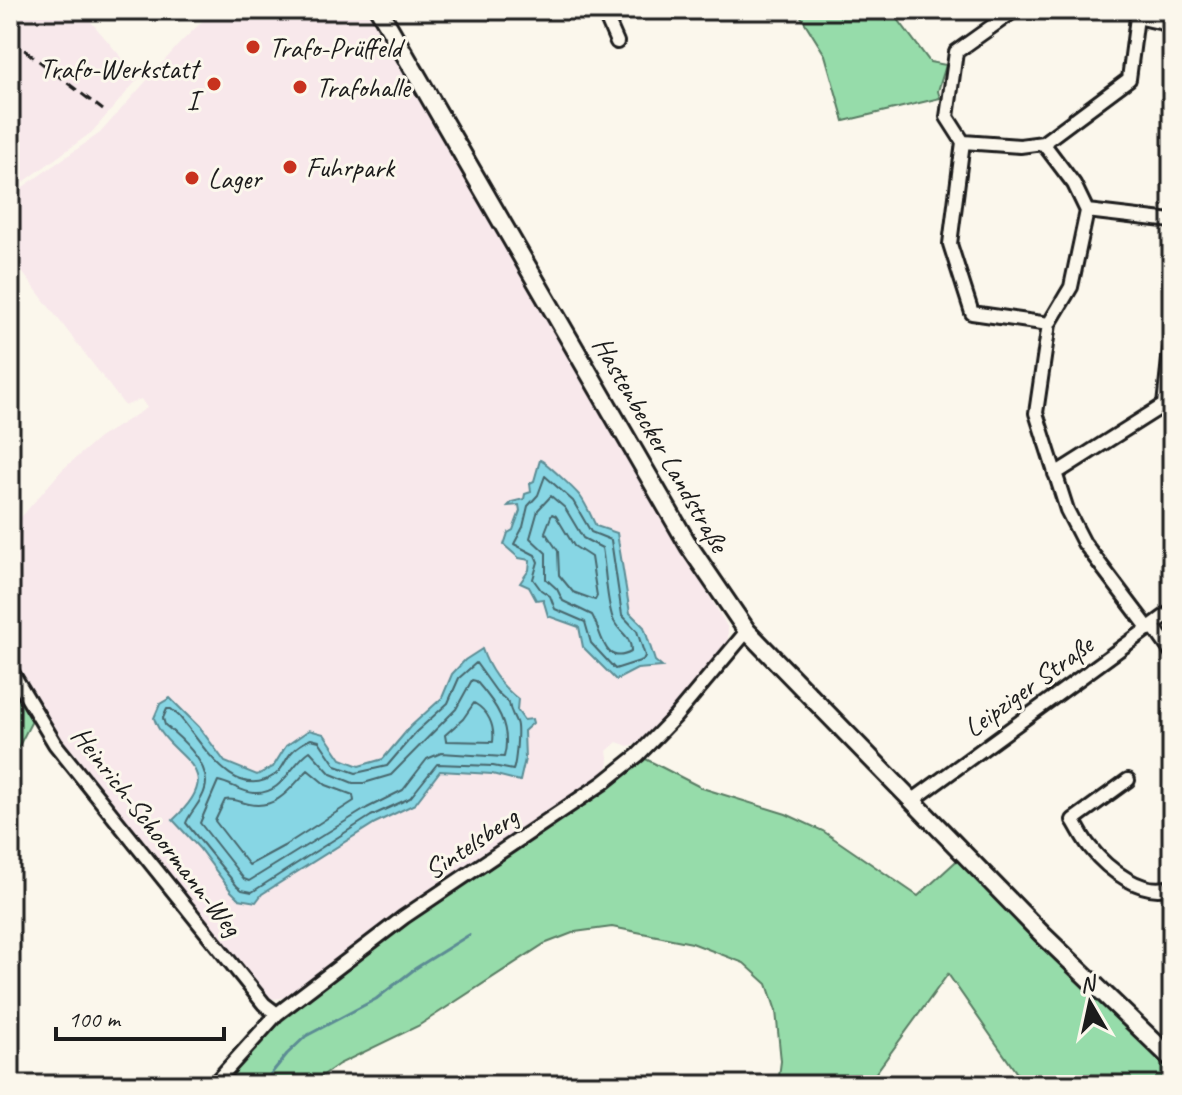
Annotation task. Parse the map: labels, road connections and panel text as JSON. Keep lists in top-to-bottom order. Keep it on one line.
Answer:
{"streets":{"main road":["Hastenbecker Landstraße"],"street":["Leipziger Straße","Heinrich-Schoormann-Weg","Sintelsberg"]},"crossings":[["Hastenbecker Landstraße","Leipziger Straße"],["Hastenbecker Landstraße","Sintelsberg"],["Heinrich-Schoormann-Weg","Sintelsberg"]],"places":["Trafo-Prüffeld","Trafo-Werkstatt I","Trafohalle","Fuhrpark","Lager"],"scale_bar":"100 m","north":"top"}
